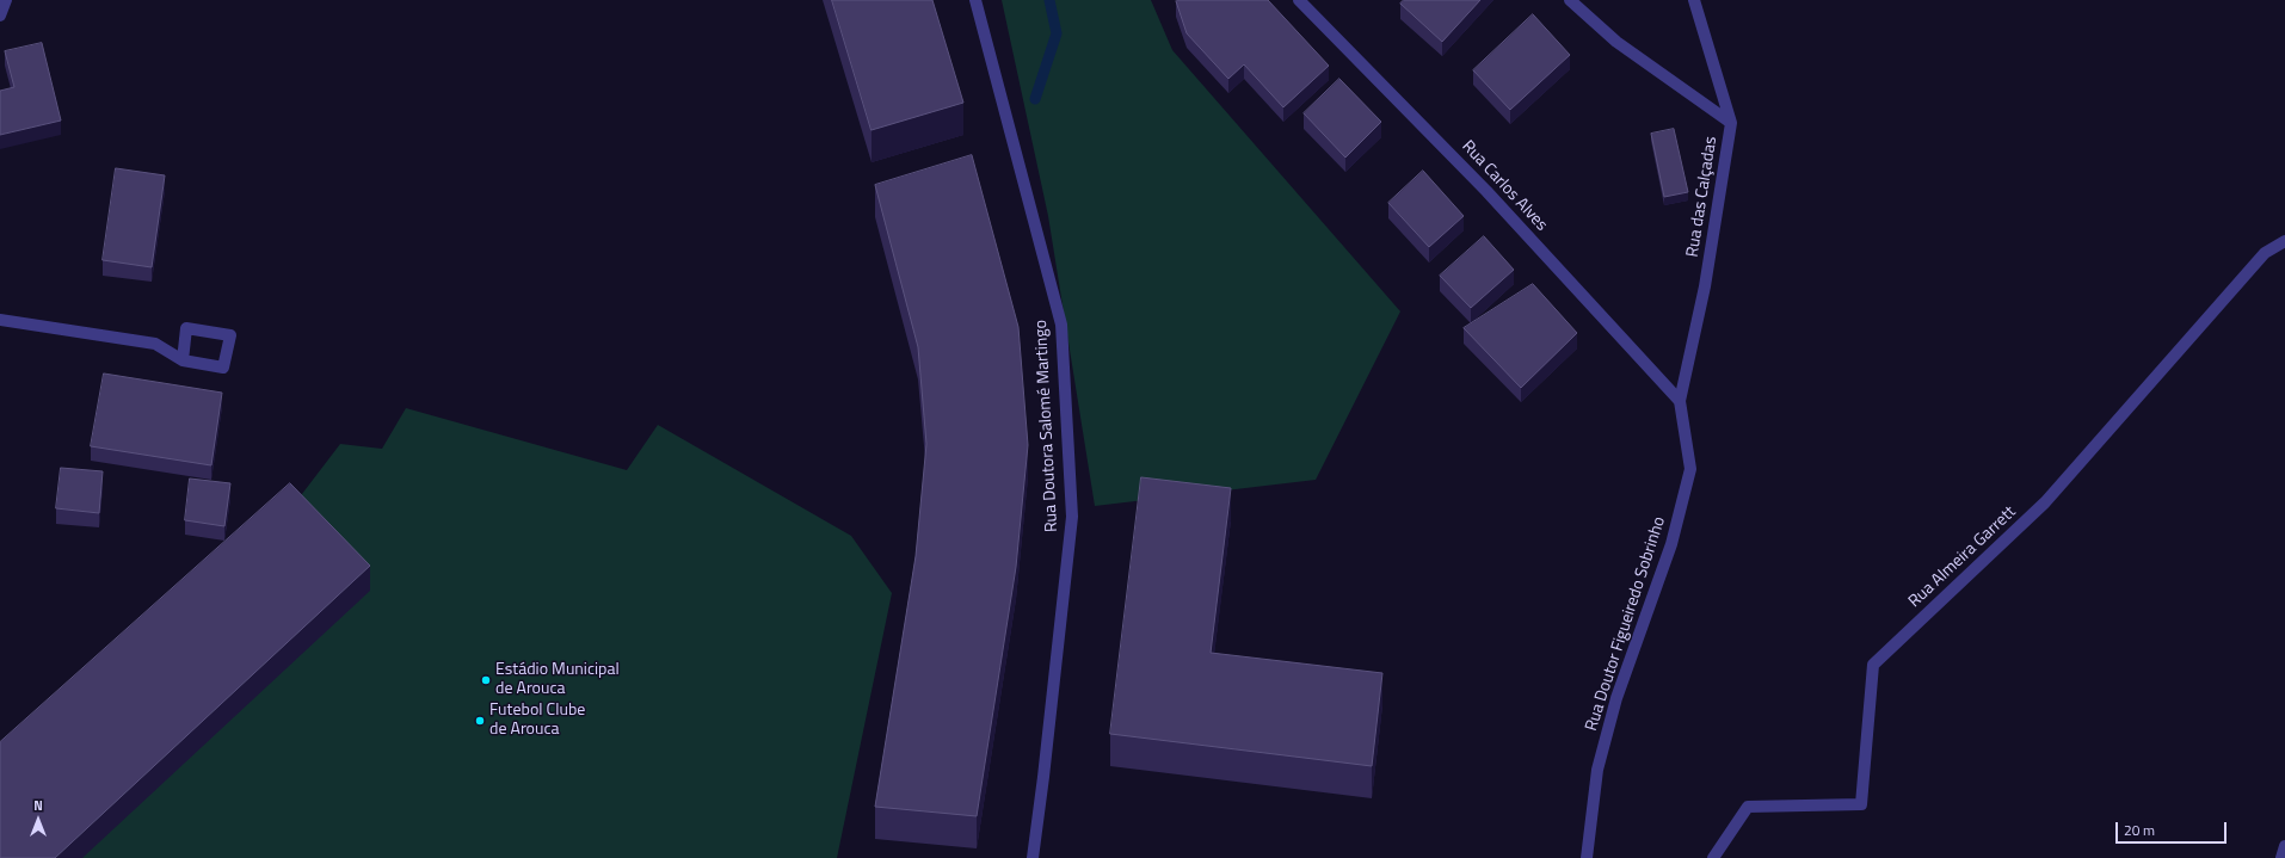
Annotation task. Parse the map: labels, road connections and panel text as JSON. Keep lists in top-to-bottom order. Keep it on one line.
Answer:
{"streets":{"street":["Rua Carlos Alves","Rua das Calçadas","Rua Doutora Salomé Martingo","Rua Almeira Garrett","Rua Doutor Figueiredo Sobrinho"]},"crossings":[["Rua Carlos Alves","Rua das Calçadas"],["Rua Carlos Alves","Rua Doutor Figueiredo Sobrinho"],["Rua das Calçadas","Rua Doutor Figueiredo Sobrinho"]],"places":["Estádio Municipal de Arouca","Futebol Clube de Arouca"],"scale_bar":"20 m","north":"top"}
